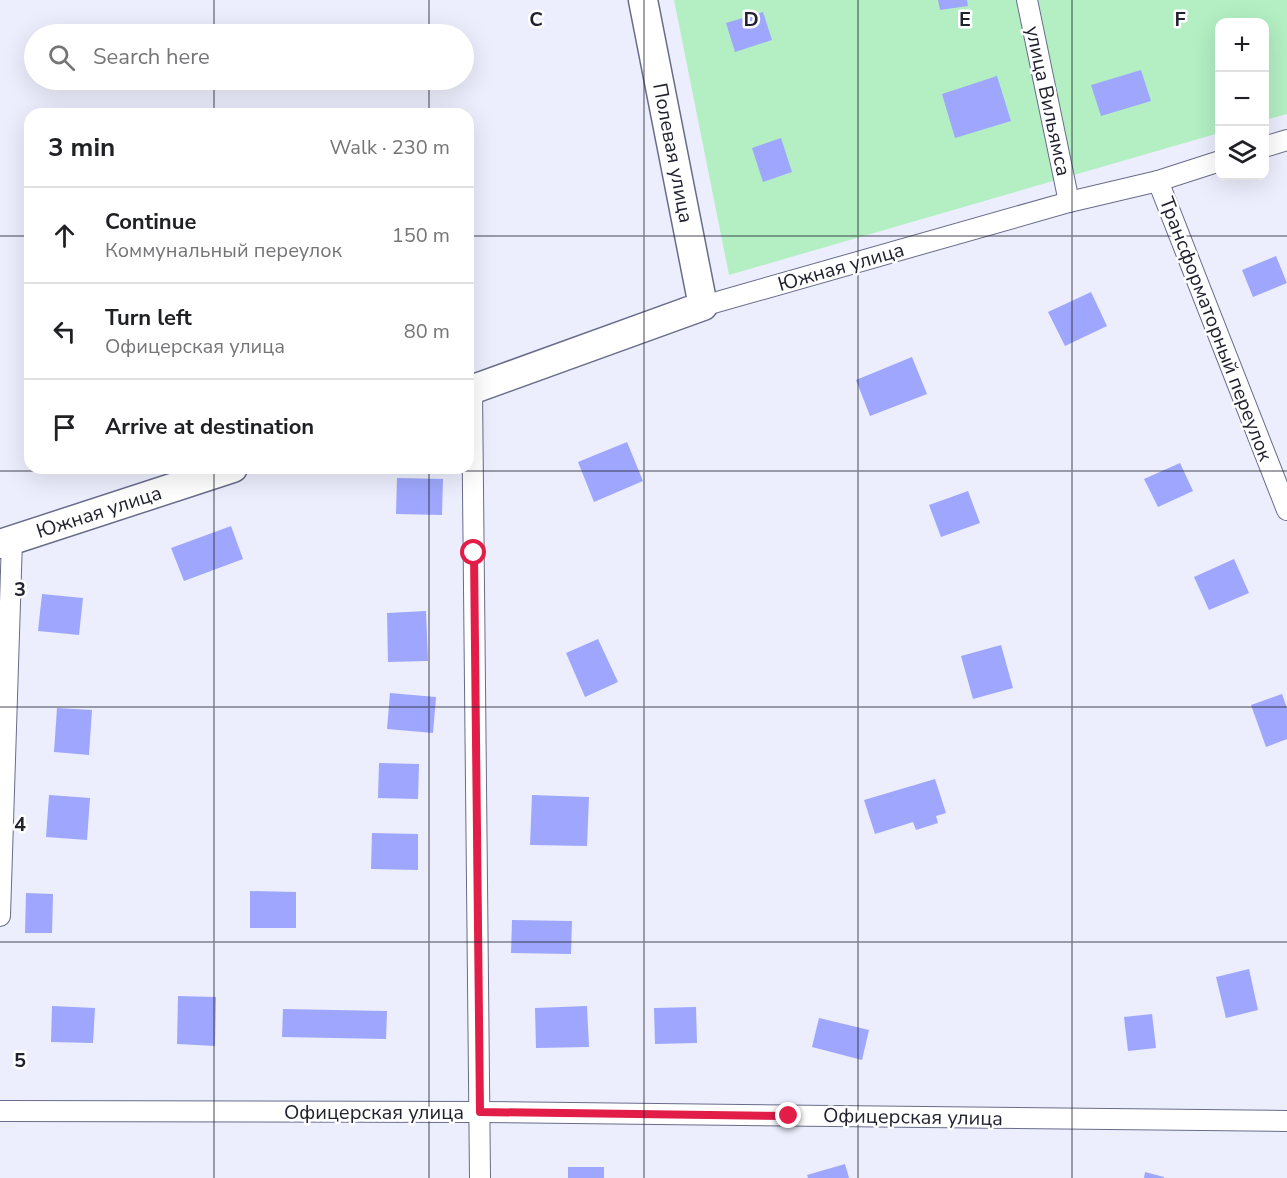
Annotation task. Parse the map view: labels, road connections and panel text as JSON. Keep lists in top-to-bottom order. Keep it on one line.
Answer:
{"streets":{"street":["улица Вильямса","Полевая улица","Южная улица","Трансформаторный переулок","Офицерская улица"]},"crossings":[["улица Вильямса","Южная улица"],["Полевая улица","Южная улица"],["Южная улица","Трансформаторный переулок"]],"page":{"map_buttons":["+","−"],"search":"Search here","heading":["3 min","Walk · 230 m"],"list":[["Continue","Коммунальный переулок","150 m"],["Turn left","Офицерская улица","80 m"],"Arrive at destination"]},"grid":{"columns":["C","D","E","F"],"rows":["3","4","5"]}}
